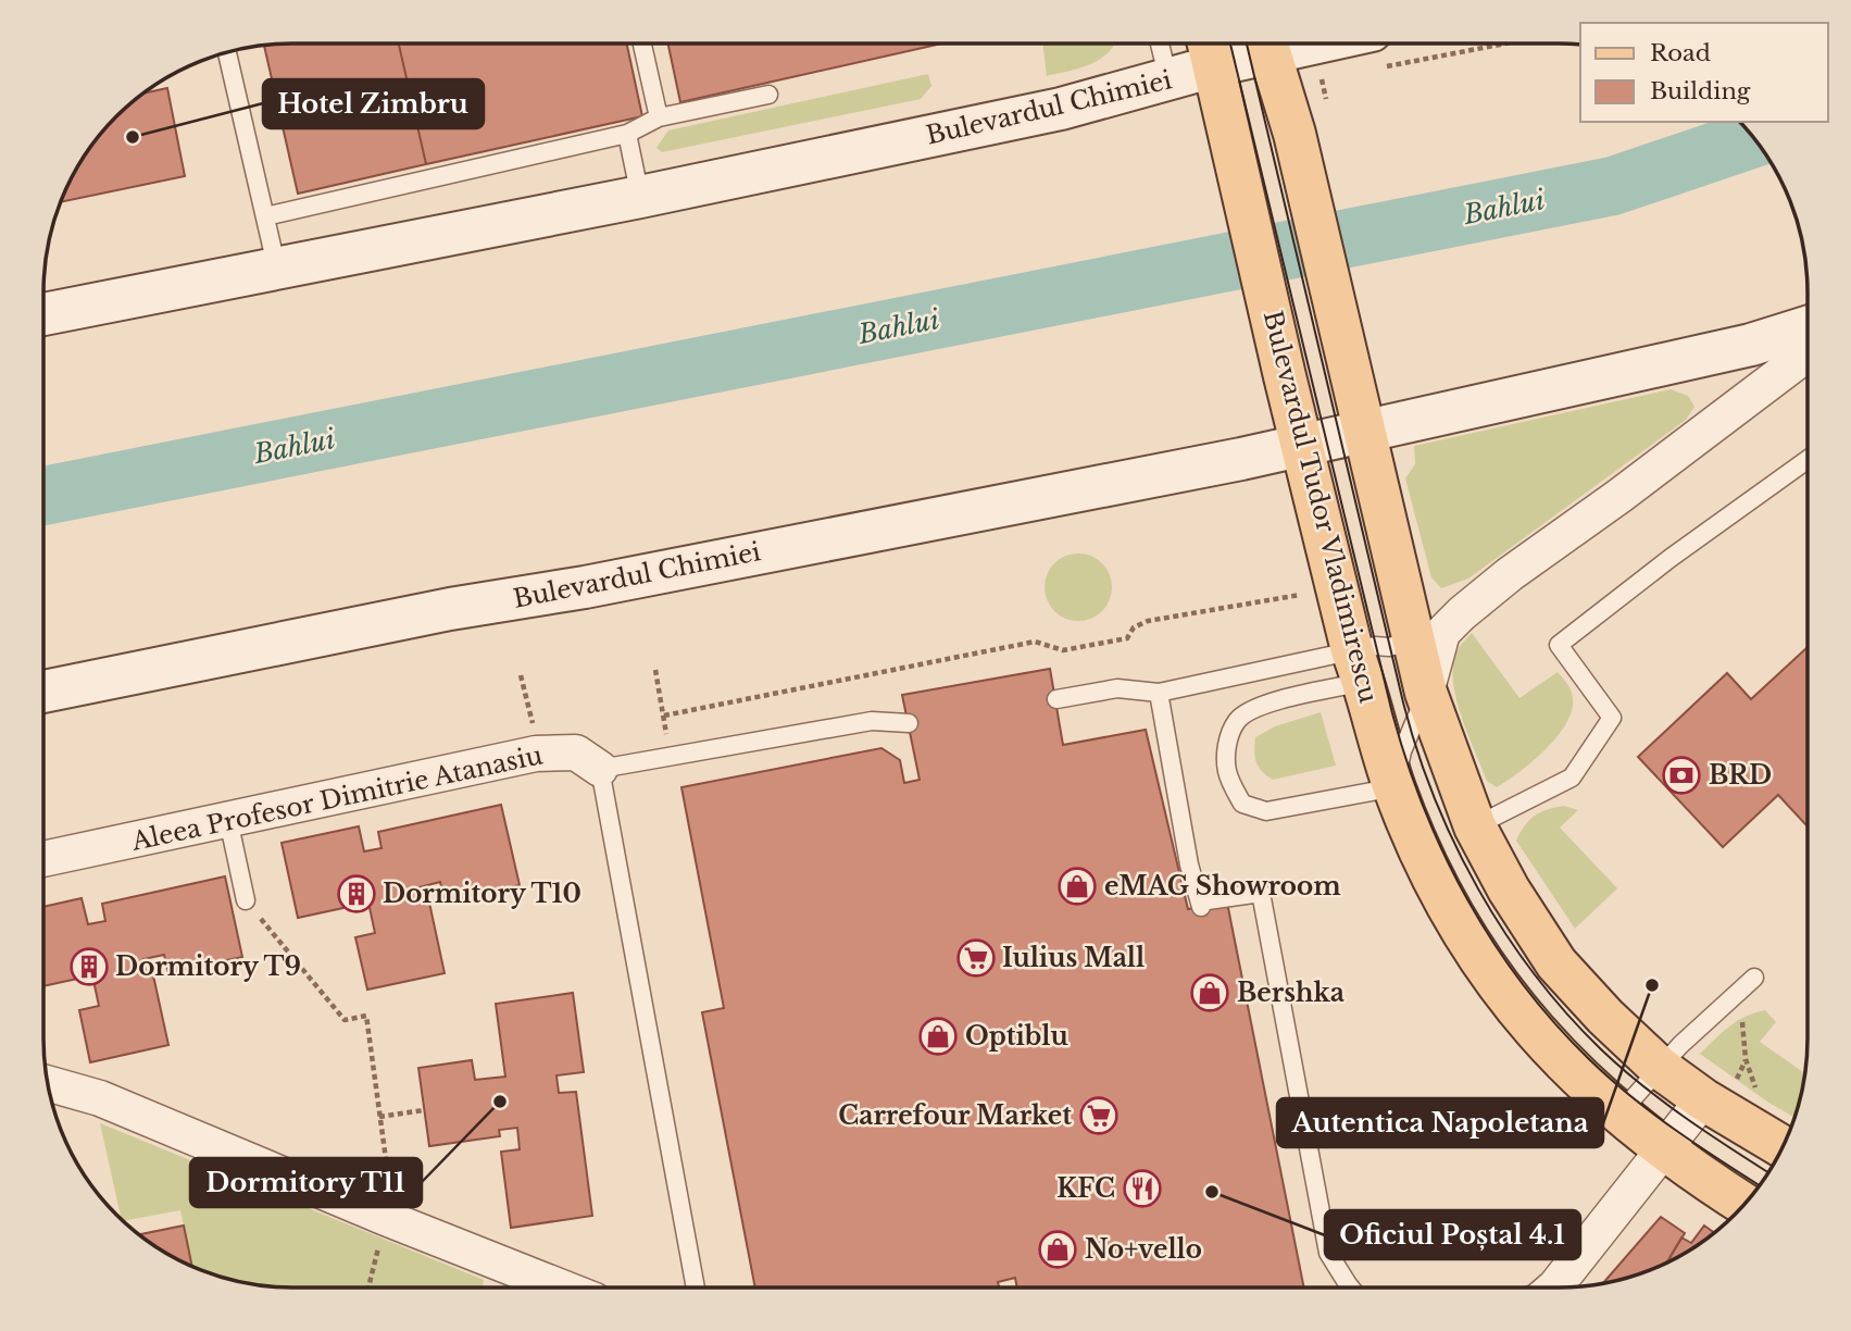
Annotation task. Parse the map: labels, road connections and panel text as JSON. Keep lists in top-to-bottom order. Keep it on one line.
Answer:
{"streets":{"main road":["Bulevardul Chimiei","Bulevardul Tudor Vladimirescu"],"street":["Aleea Profesor Dimitrie Atanasiu"]},"crossings":[["Bulevardul Chimiei","Bulevardul Tudor Vladimirescu"]],"water":["Bahlui"],"places":{"other":["Hotel Zimbru","Autentica Napoletana","Dormitory T11","Oficiul Poștal 4.1"],"bank":["BRD"],"shop":["eMAG Showroom","Bershka","Optiblu","No+vello"],"building":["Dormitory T10","Dormitory T9"],"supermarket":["Iulius Mall","Carrefour Market"],"restaurant":["KFC"]},"legend":["Road","Building"]}
